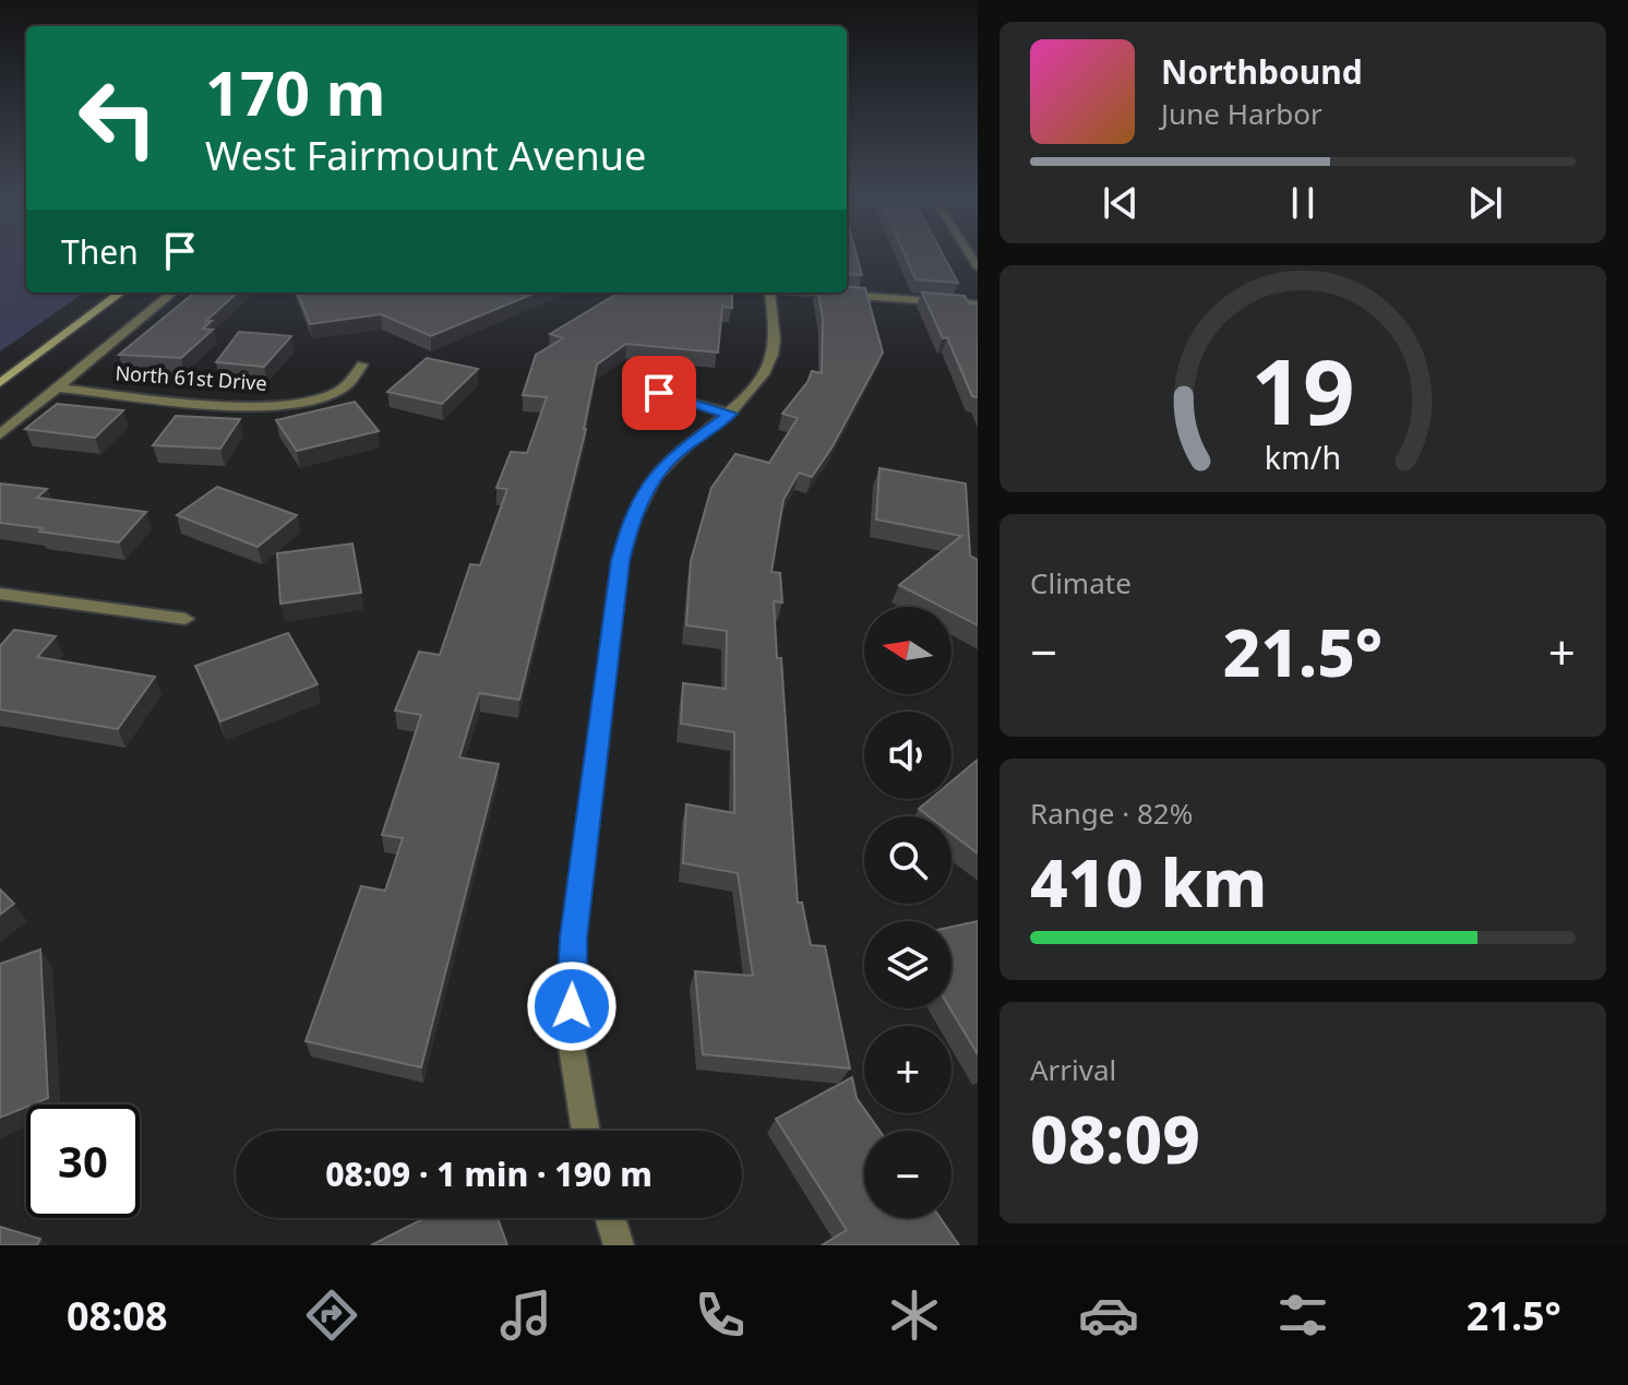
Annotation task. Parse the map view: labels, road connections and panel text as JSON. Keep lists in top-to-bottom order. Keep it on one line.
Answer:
{"streets":{"street":["North 61st Drive"]},"north":"left","page":{"turn":["170 m","West Fairmount Avenue"],"song":["Northbound","June Harbor"],"then":"Then","tile":["Climate",["Range · 82%","410 km"],["Arrival","08:09"]],"map_buttons":["+","−"],"heat":["−","21.5°","+"],"limit":"30","trip":"08:09 · 1 min · 190 m","tabs":["08:08","21.5°"],"gauge":["19","km/h"]}}
